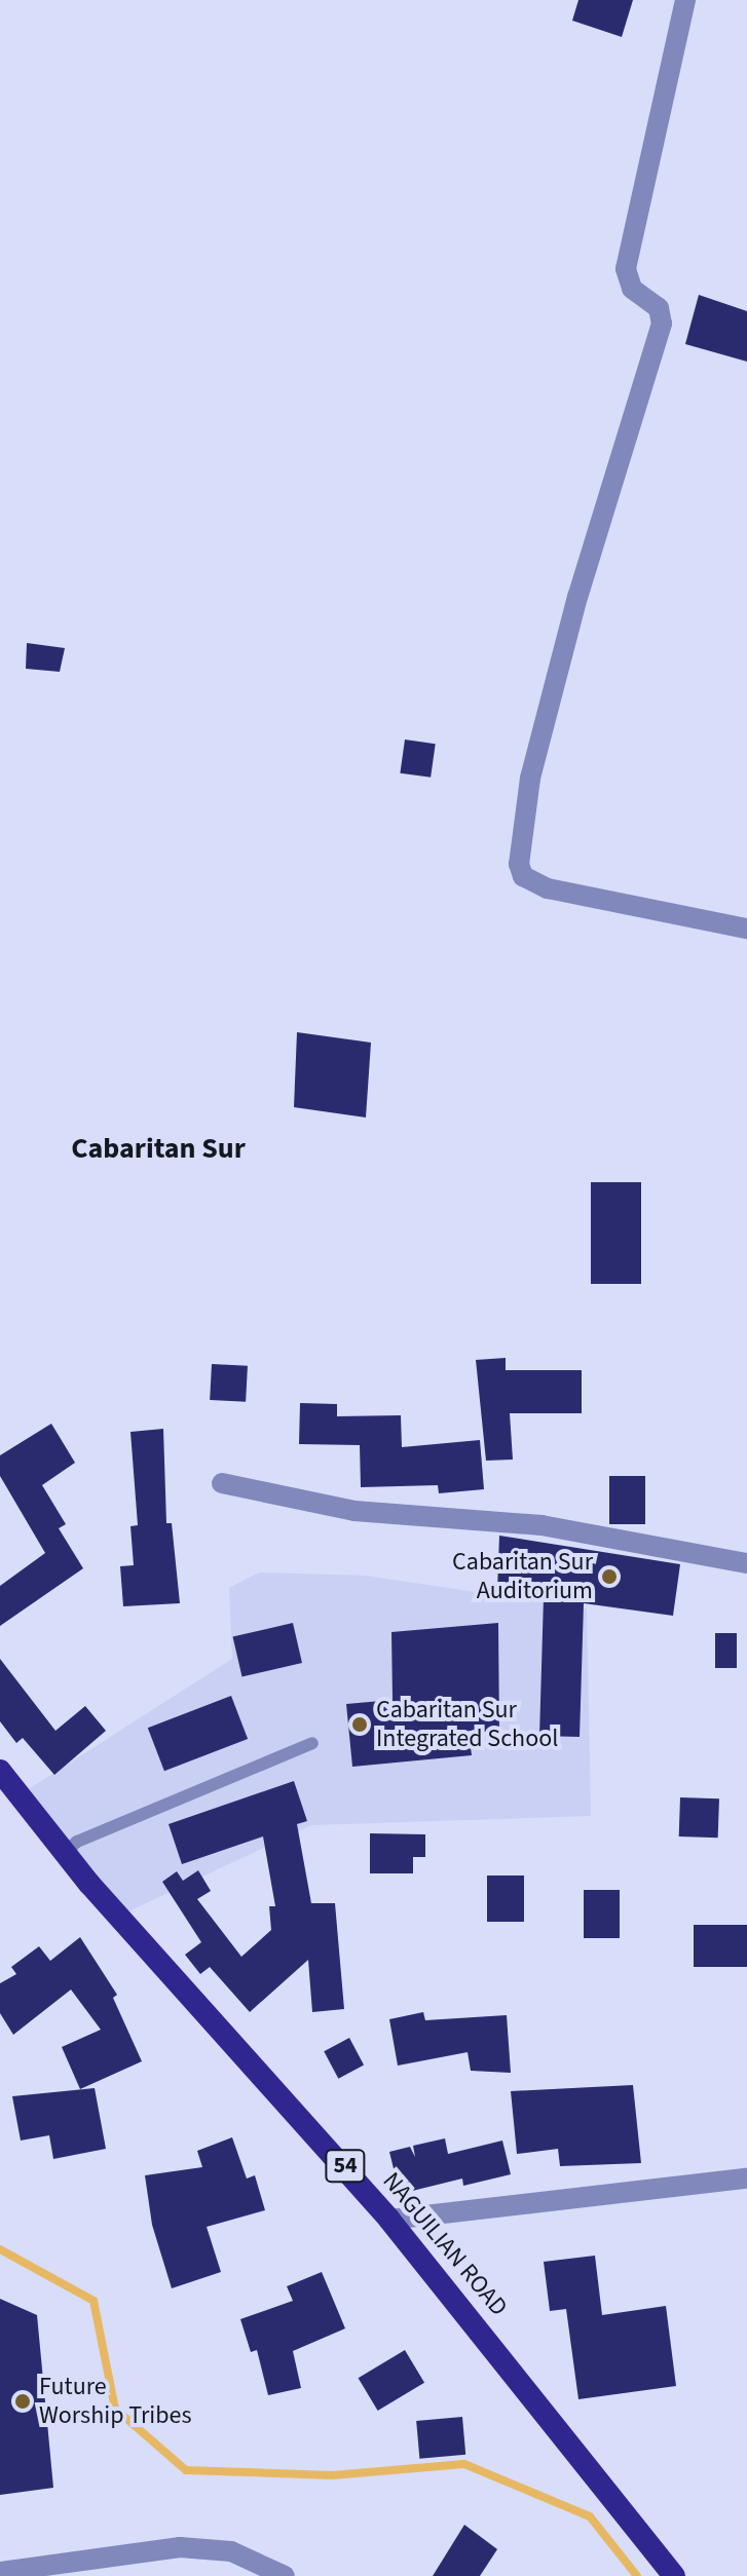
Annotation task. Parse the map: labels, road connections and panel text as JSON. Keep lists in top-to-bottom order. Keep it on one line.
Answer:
{"streets":{"highway":["54","NAGUILIAN ROAD"]},"districts":["Cabaritan Sur"],"places":["Cabaritan Sur Auditorium","Cabaritan Sur Integrated School","Future Worship Tribes"]}
